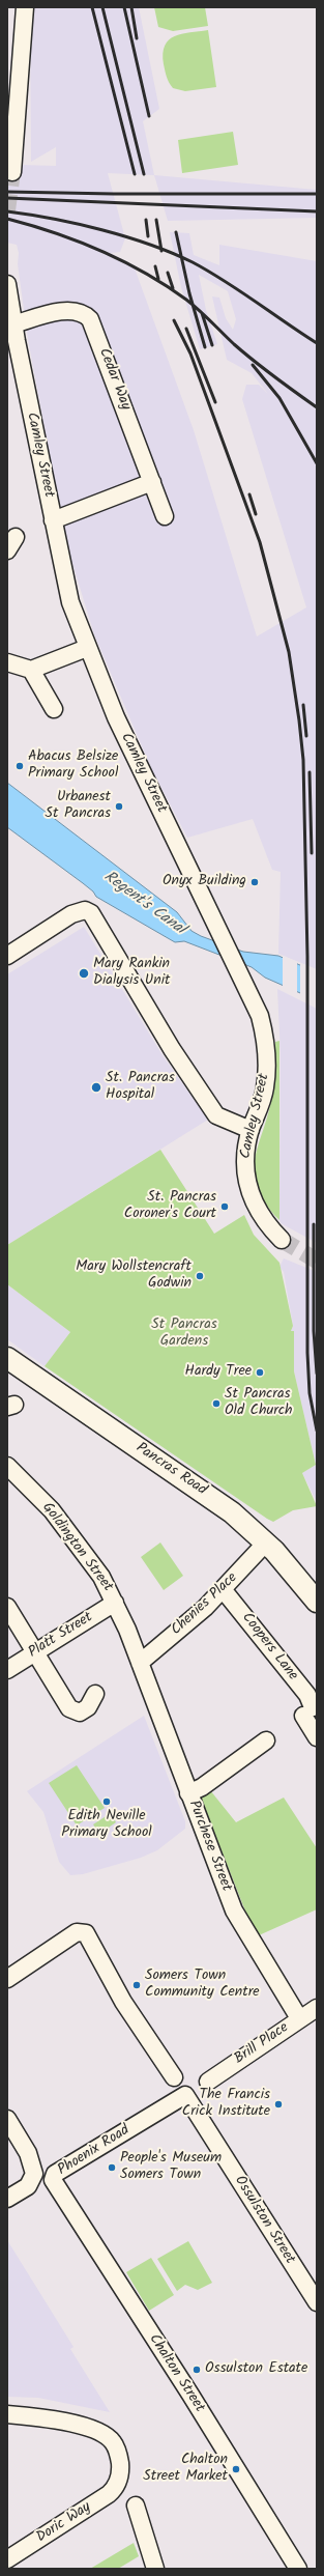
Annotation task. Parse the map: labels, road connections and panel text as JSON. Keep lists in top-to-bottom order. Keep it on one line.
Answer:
{"streets":{"main road":["Pancras Road"],"street":["Cedar Way","Camley Street","Goldington Street","Chenies Place","Platt Street","Coopers Lane","Purchese Street","Brill Place","Phoenix Road","Ossulston Street","Chalton Street","Doric Way"]},"crossings":[["Cedar Way","Camley Street"],["Pancras Road","Chenies Place"],["Goldington Street","Chenies Place"],["Goldington Street","Platt Street"],["Goldington Street","Purchese Street"],["Chenies Place","Coopers Lane"],["Chenies Place","Purchese Street"],["Purchese Street","Brill Place"],["Phoenix Road","Ossulston Street"],["Phoenix Road","Chalton Street"]],"water":["Regent's Canal"],"parks":["St Pancras Gardens"],"places":["Abacus Belsize Primary School","Urbanest St Pancras","Onyx Building","Mary Rankin Dialysis Unit","St. Pancras Hospital","St. Pancras Coroner's Court","Mary Wollstencraft Godwin","Hardy Tree","St Pancras Old Church","Edith Neville Primary School","Somers Town Community Centre","The Francis Crick Institute","People's Museum Somers Town","Ossulston Estate","Chalton Street Market"]}
